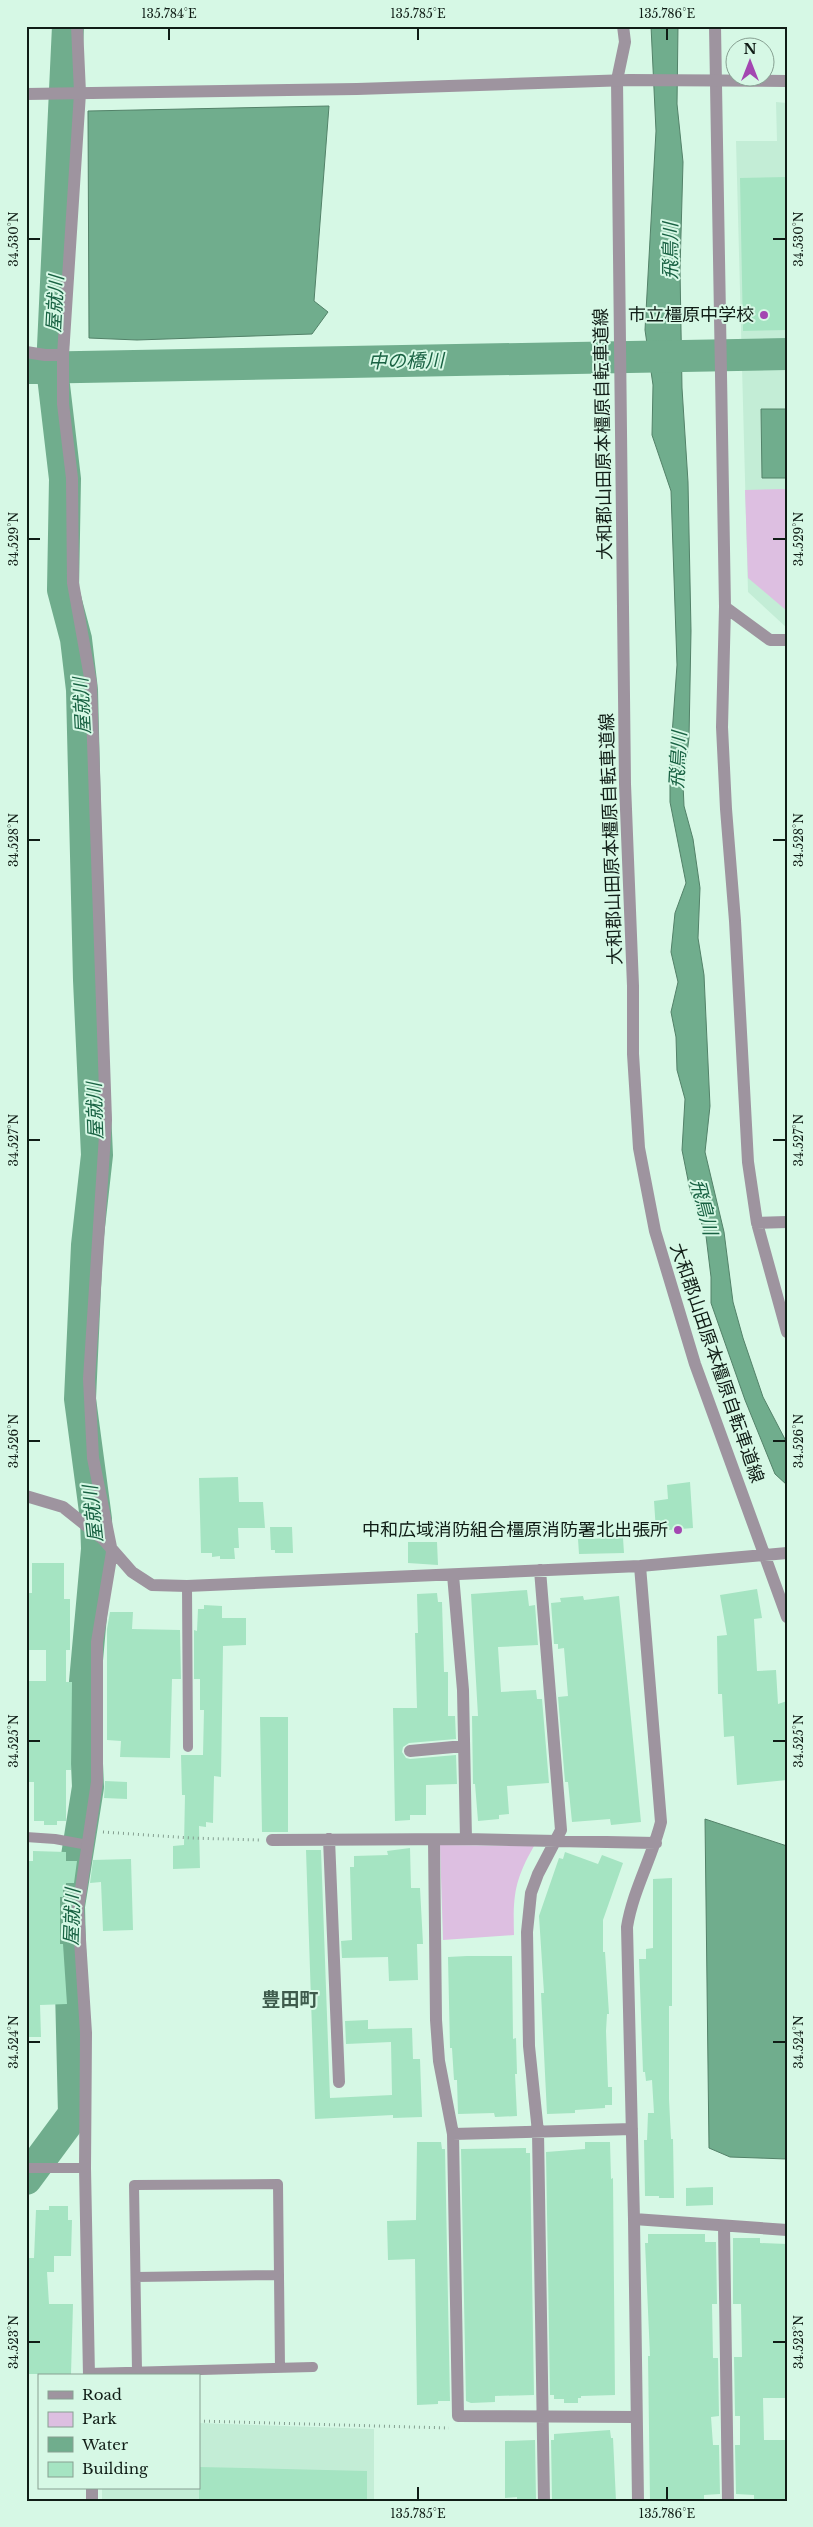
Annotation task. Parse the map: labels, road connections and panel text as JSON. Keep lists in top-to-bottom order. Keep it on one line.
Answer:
{"streets":{"street":["大和郡山田原本橿原自転車道線"]},"districts":["豊田町"],"water":["飛鳥川","屋就川","中の橋川"],"places":["市立橿原中学校","中和広域消防組合橿原消防署北出張所"],"legend":["Road","Park","Water","Building"],"north":"top","coordinates":["135.784°E","135.785°E","135.786°E","34.530°N","34.529°N","34.528°N","34.527°N","34.526°N","34.525°N","34.524°N","34.523°N"]}
